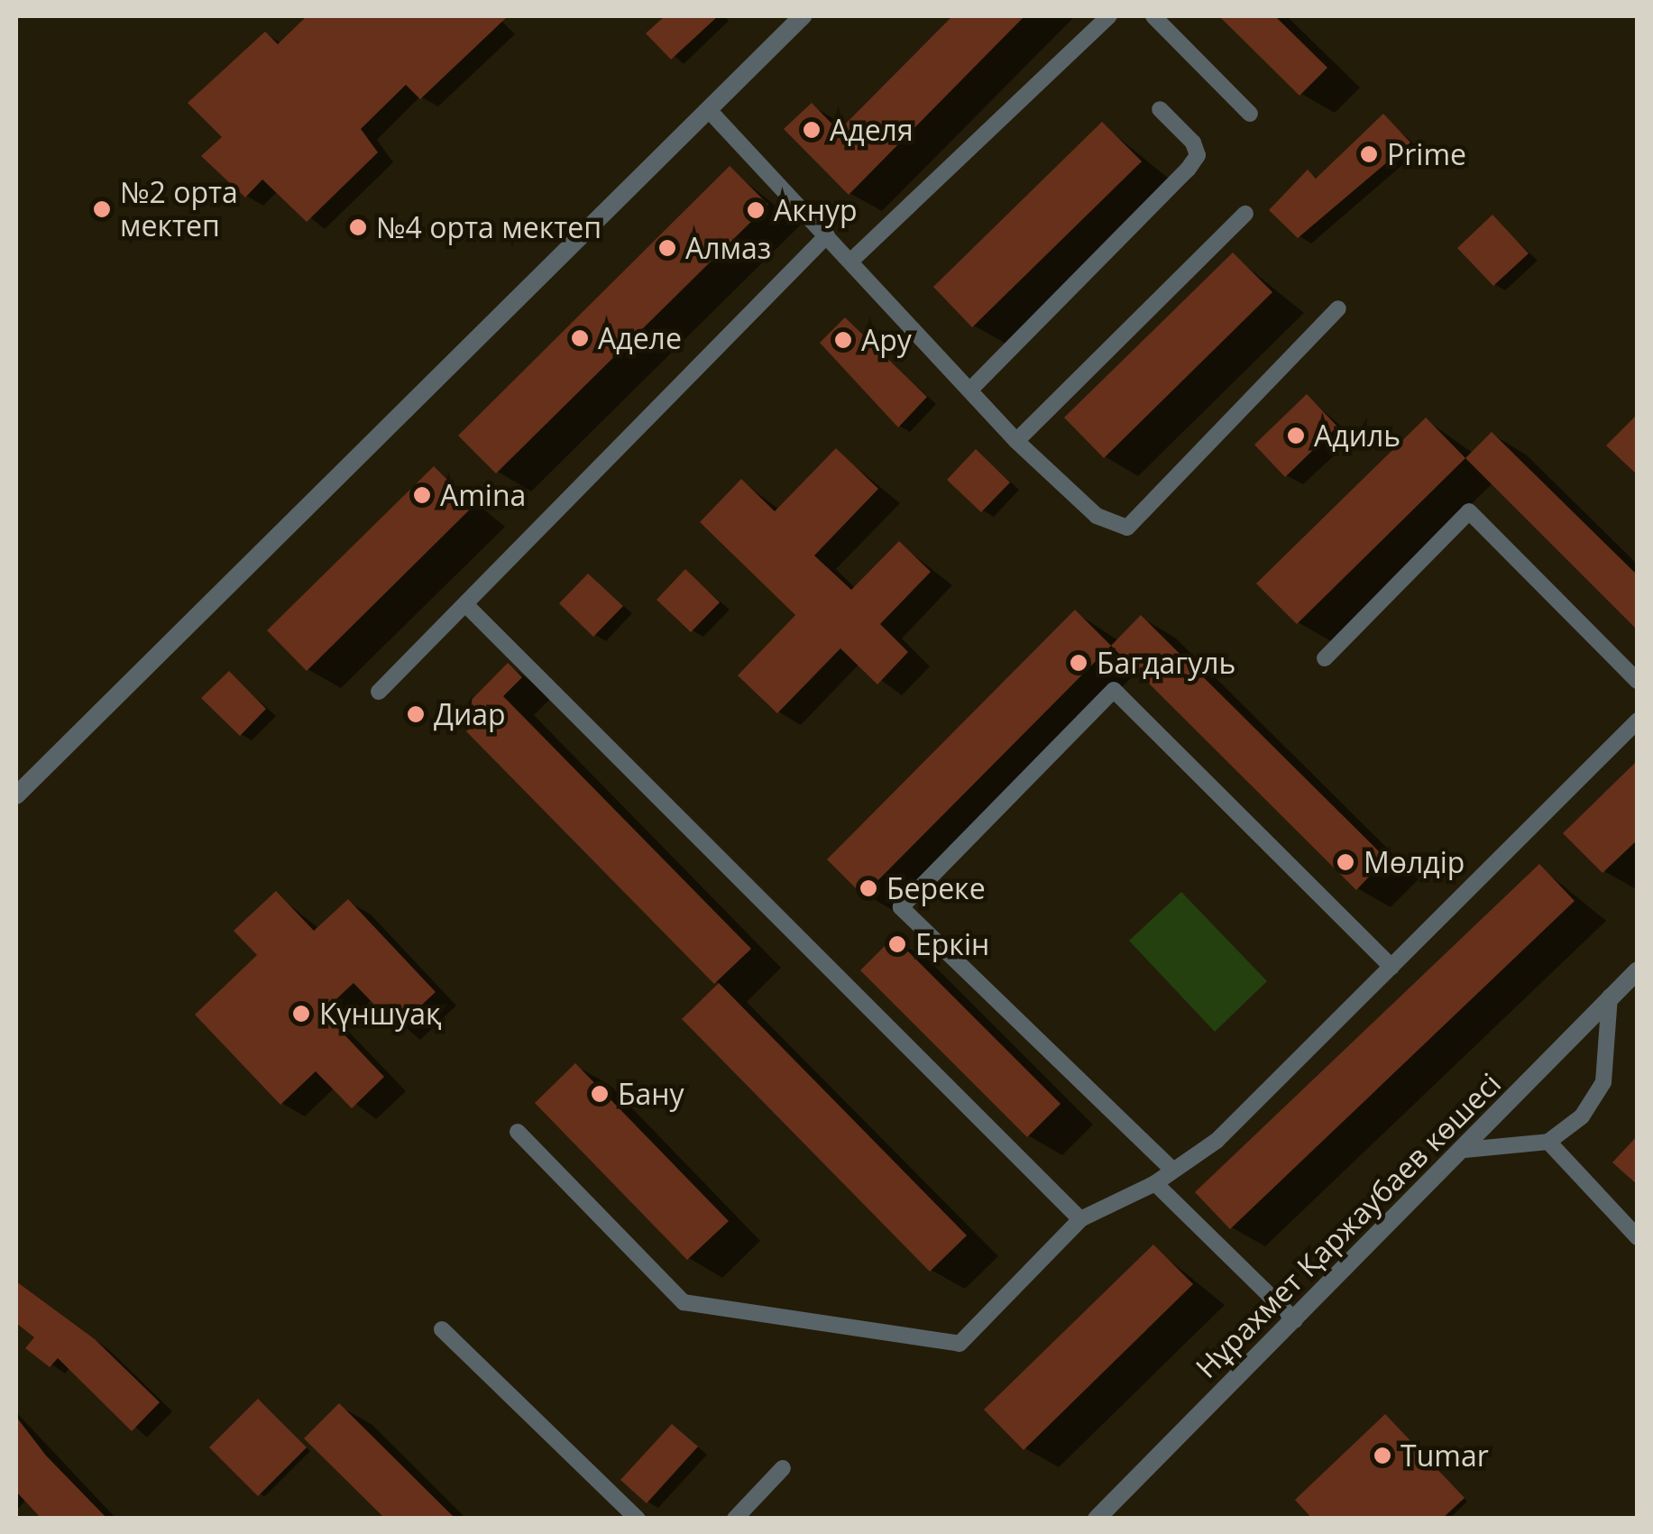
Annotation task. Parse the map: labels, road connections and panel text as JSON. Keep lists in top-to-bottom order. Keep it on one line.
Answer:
{"streets":{"street":["Нұрахмет Қаржаубаев көшесі"]},"places":["Аделя","Prime","№2 орта мектеп","Акнур","№4 орта мектеп","Алмаз","Аделе","Ару","Адиль","Amina","Багдагуль","Диар","Мөлдір","Береке","Еркін","Күншуақ","Бану","Tumar"]}
